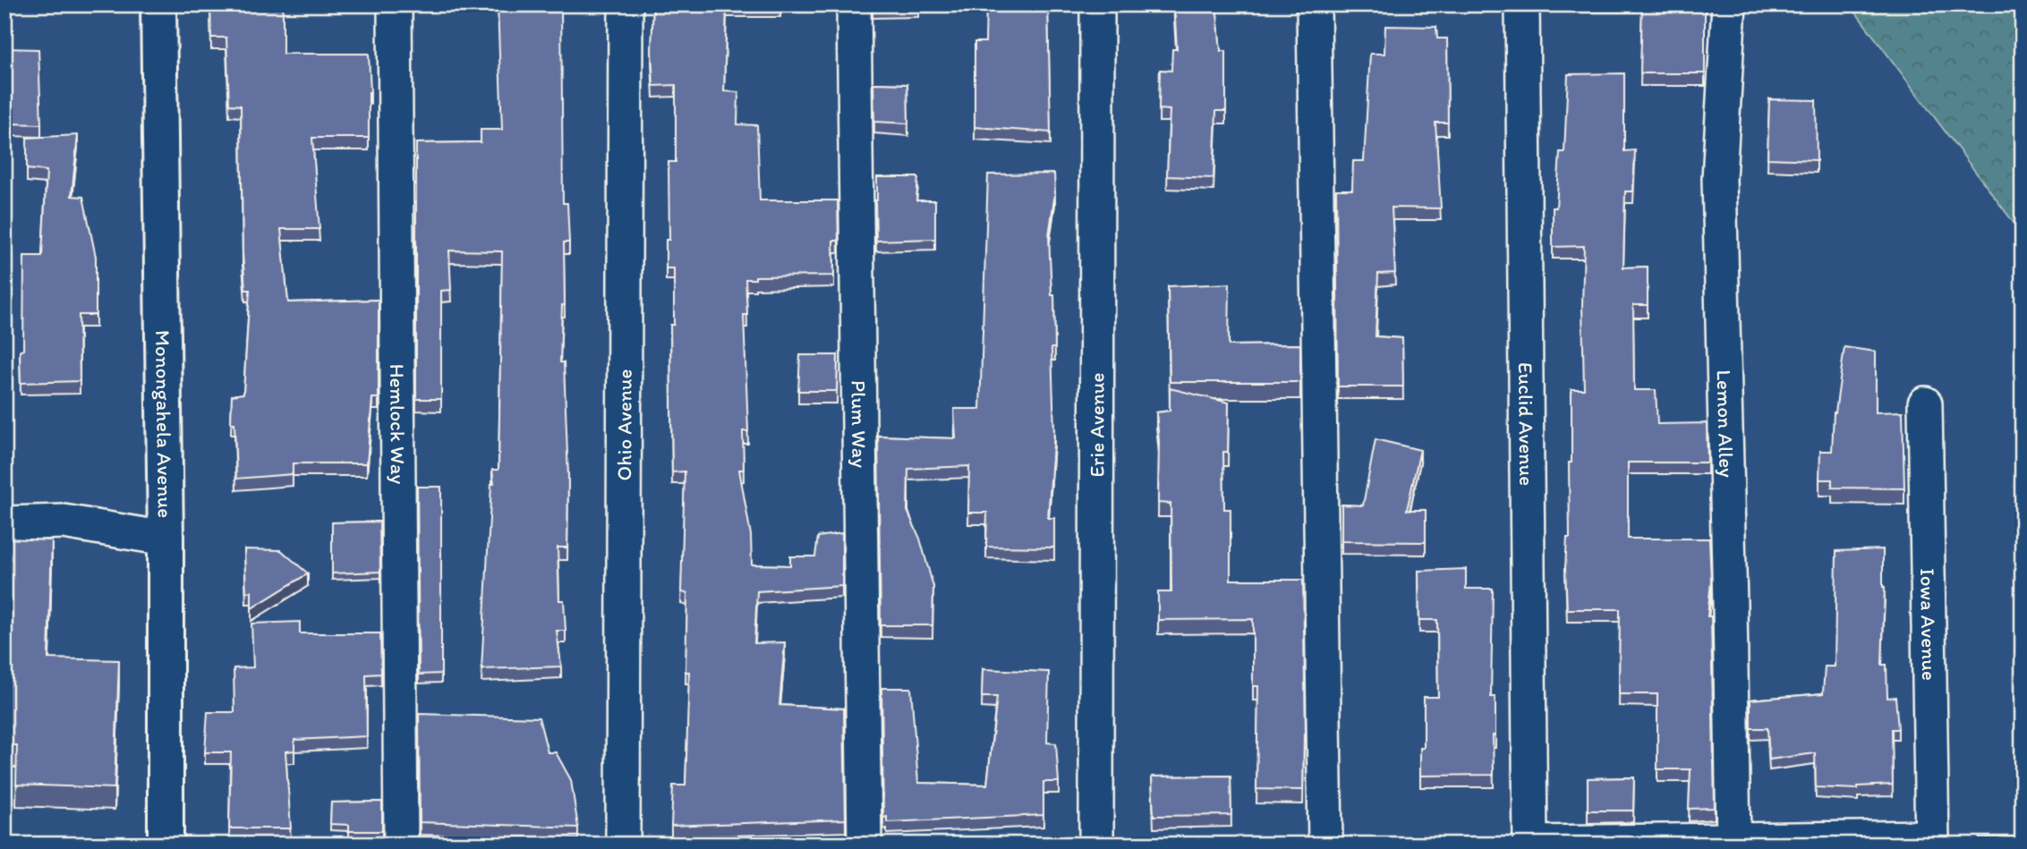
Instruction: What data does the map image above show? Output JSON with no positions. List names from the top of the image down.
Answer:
{
  "streets": {
    "main road": ["Monongahela Avenue"],
    "street": [
      "Plum Way",
      "Erie Avenue",
      "Euclid Avenue",
      "Lemon Alley",
      "Hemlock Way",
      "Ohio Avenue",
      "Iowa Avenue"
    ]
  }
}
